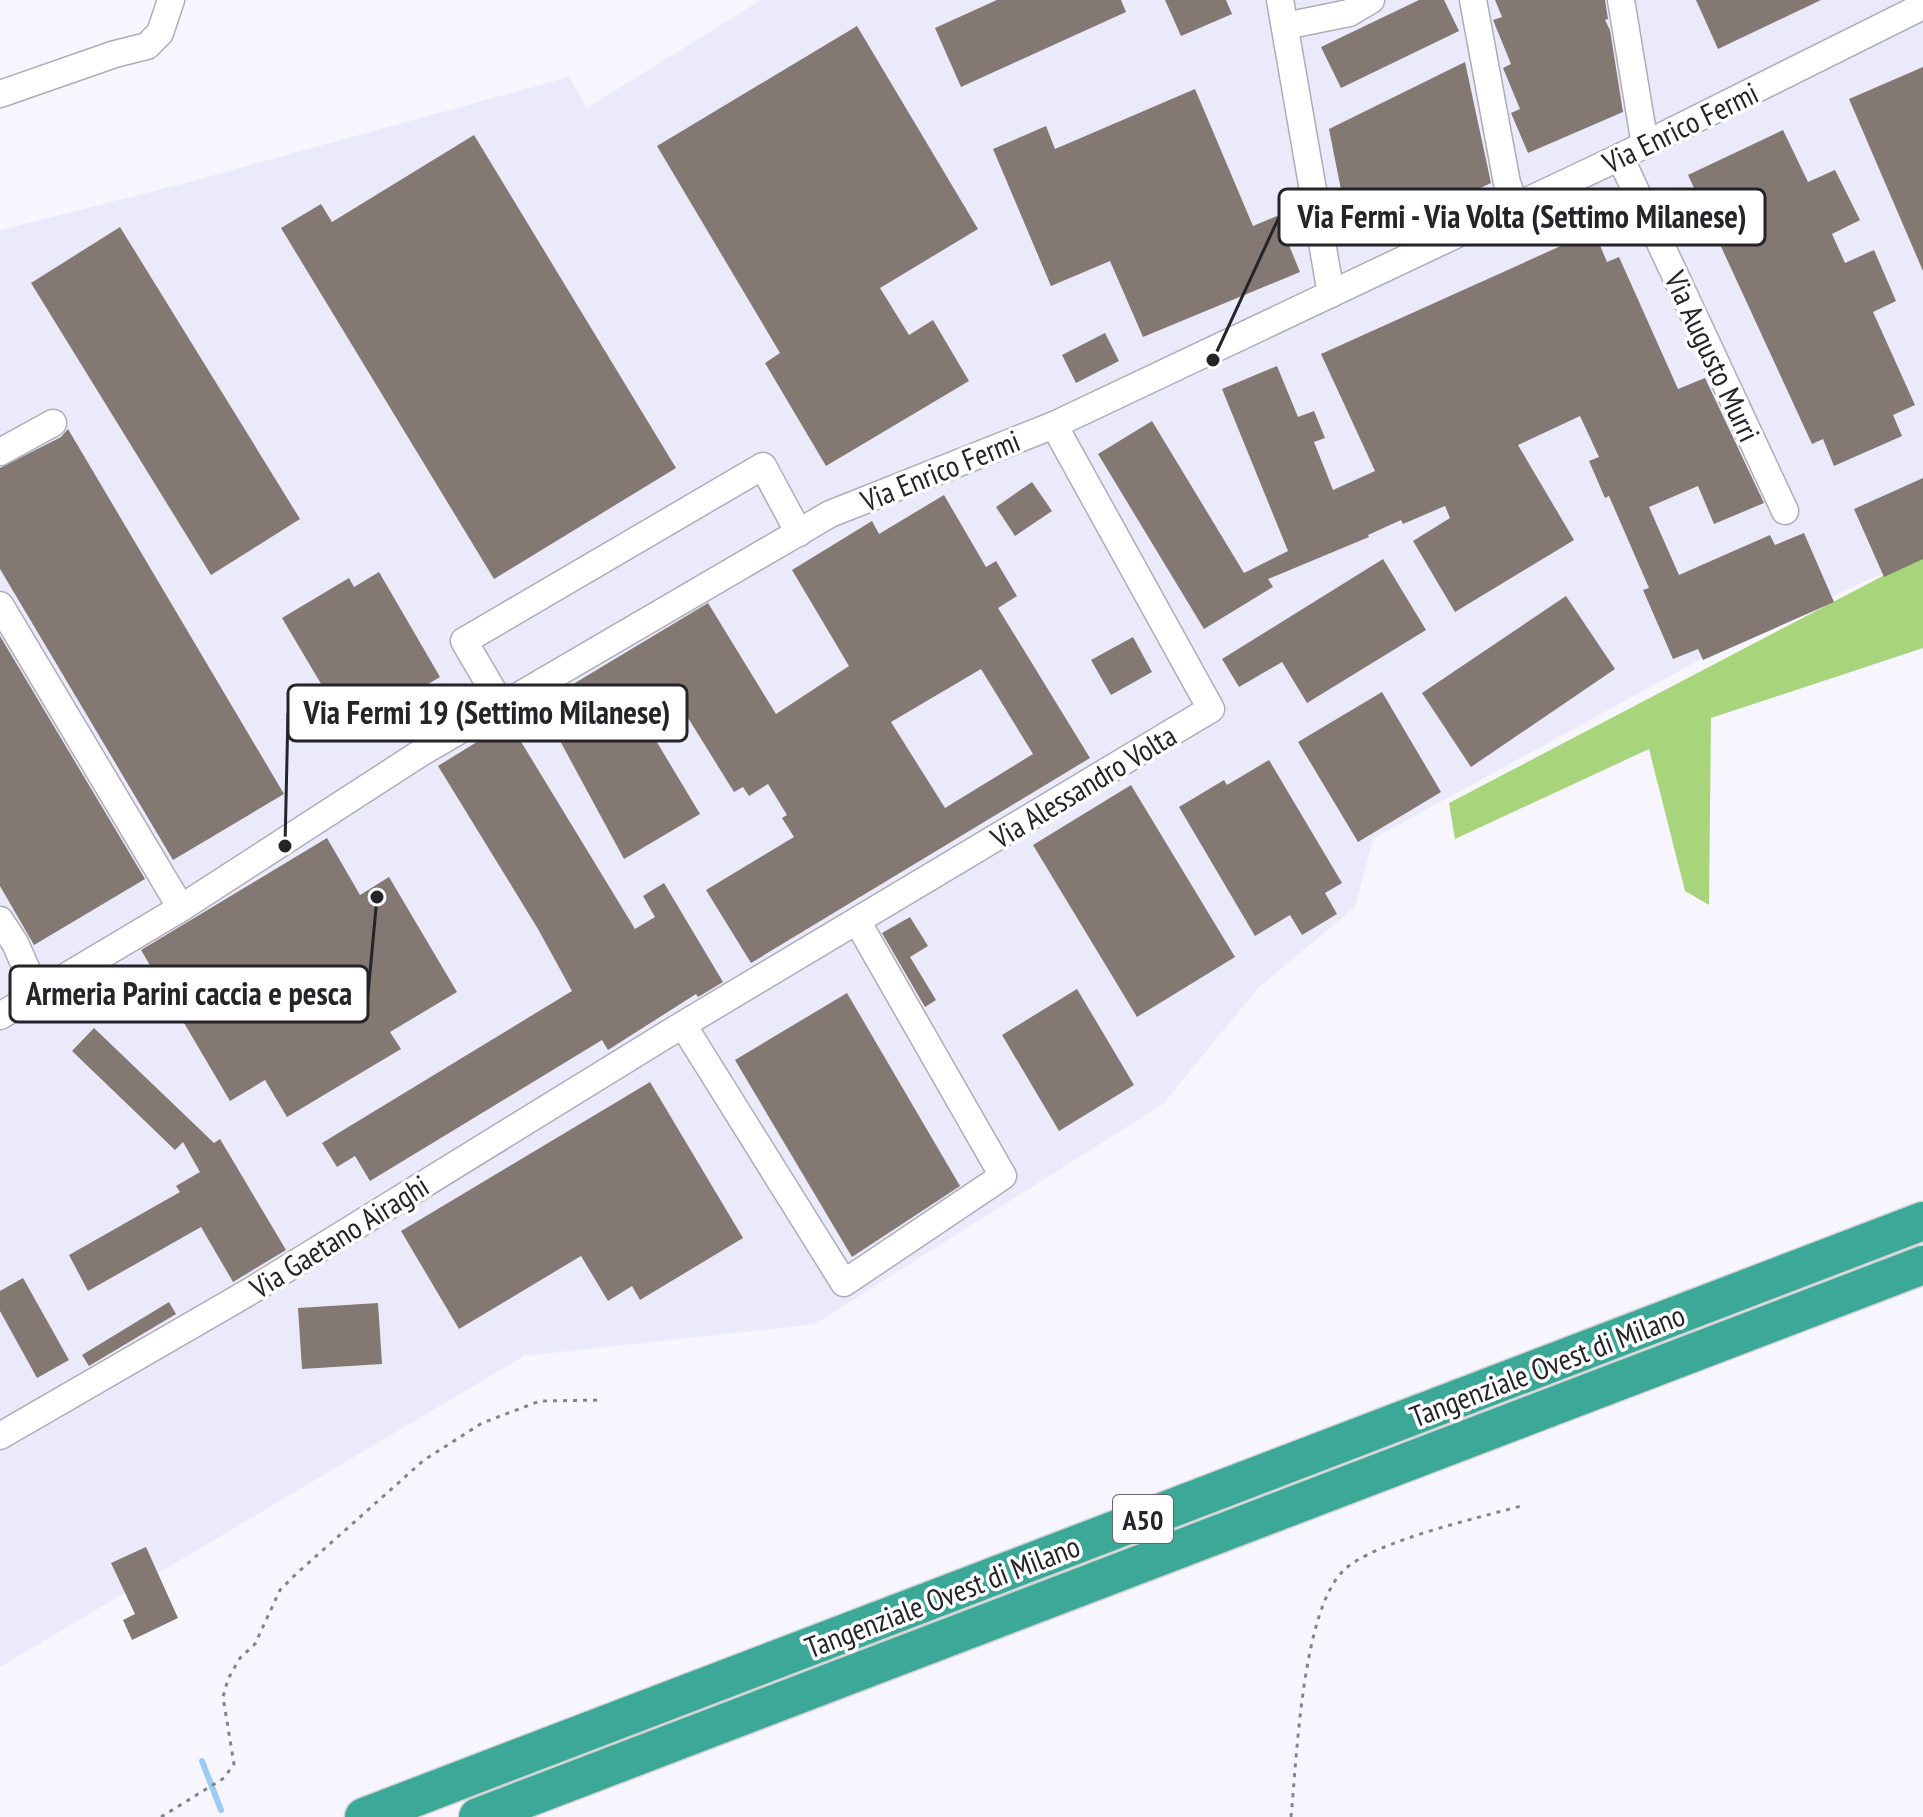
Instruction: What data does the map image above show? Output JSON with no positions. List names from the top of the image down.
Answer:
{
  "streets": {
    "highway": ["Tangenziale Ovest di Milano", "A50"],
    "street": [
      "Via Enrico Fermi",
      "Via Augusto Murri",
      "Via Alessandro Volta",
      "Via Gaetano Airaghi"
    ]
  },
  "crossings": [
    ["Via Enrico Fermi", "Via Augusto Murri"],
    ["Via Enrico Fermi", "Via Alessandro Volta"],
    ["Via Alessandro Volta", "Via Gaetano Airaghi"]
  ],
  "places": ["Via Fermi - Via Volta (Settimo Milanese)", "Via Fermi 19 (Settimo Milanese)", "Armeria Parini caccia e pesca"]
}
